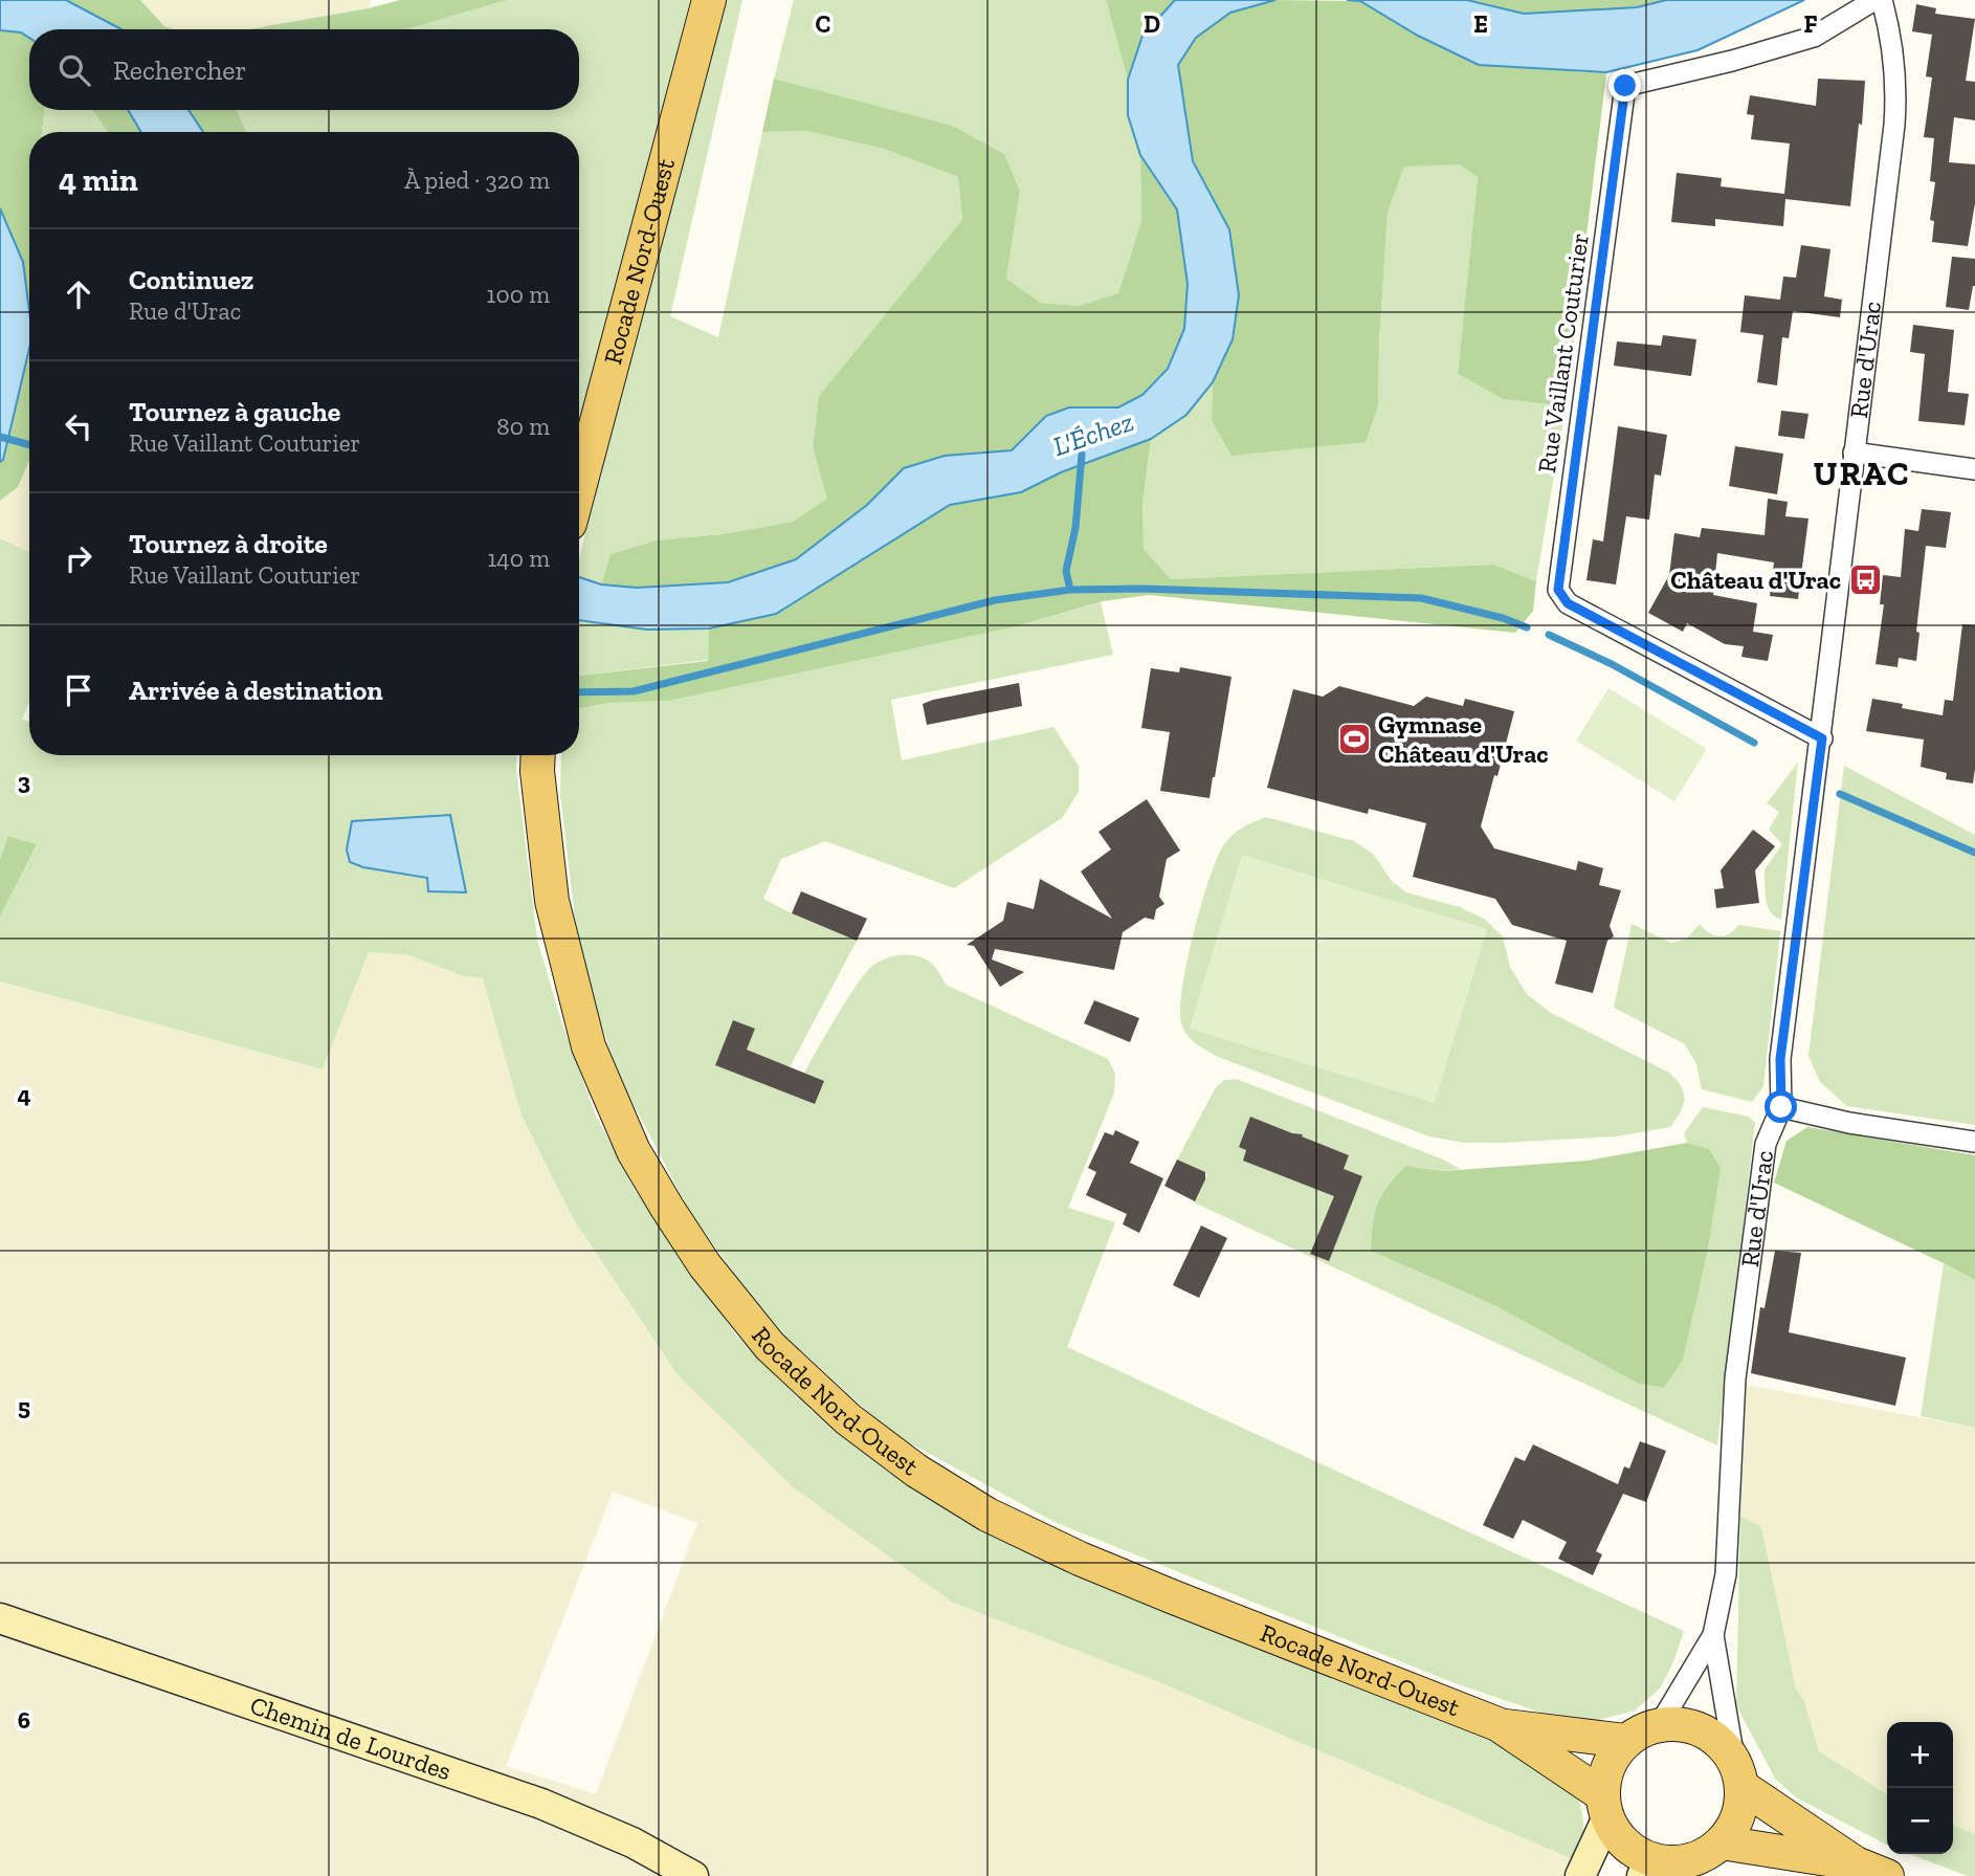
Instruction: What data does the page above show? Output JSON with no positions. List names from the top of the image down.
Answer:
{
  "streets": {
    "main road": ["Rocade Nord-Ouest"],
    "street": ["Rue Vaillant Couturier", "Rue d'Urac", "Chemin de Lourdes"]
  },
  "crossings": [
    ["Rocade Nord-Ouest", "Rue d'Urac"],
    ["Rue Vaillant Couturier", "Rue d'Urac"]
  ],
  "districts": ["URAC"],
  "water": ["L'Échez"],
  "places": {
    "bus stop": ["Château d'Urac"],
    "sports": ["Gymnase Château d'Urac"]
  },
  "page": {
    "search": "Rechercher",
    "heading": ["4 min", "À pied · 320 m"],
    "list": [
      ["Continuez", "Rue d'Urac", "100 m"],
      ["Tournez à gauche", "Rue Vaillant Couturier", "80 m"],
      ["Tournez à droite", "Rue Vaillant Couturier", "140 m"],
      "Arrivée à destination"
    ],
    "map_buttons": ["+", "−"]
  },
  "grid": {
    "columns": [
      "C",
      "D",
      "E",
      "F"
    ],
    "rows": [
      "3",
      "4",
      "5",
      "6"
    ]
  }
}
